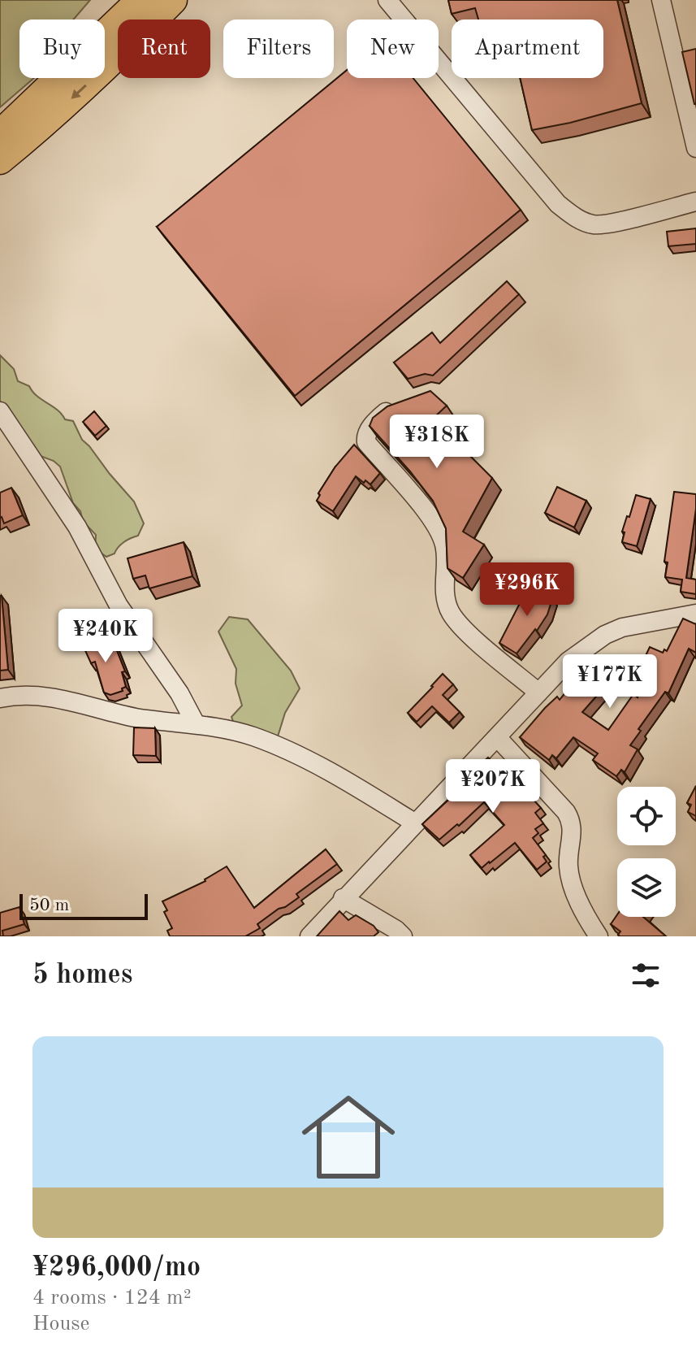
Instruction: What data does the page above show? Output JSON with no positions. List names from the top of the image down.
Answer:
{
  "scale_bar": "50 m",
  "page": {
    "chip": [
      "Buy",
      "Rent",
      "Filters",
      "New",
      "Apartment"
    ],
    "price": [
      "¥318K",
      "¥296K",
      "¥240K",
      "¥177K",
      "¥207K"
    ],
    "scale": "50 m",
    "heading": "5 homes",
    "list": [
      {
        "name": "¥296,000/mo",
        "note": "4 rooms · 124 m² · House"
      }
    ]
  }
}
